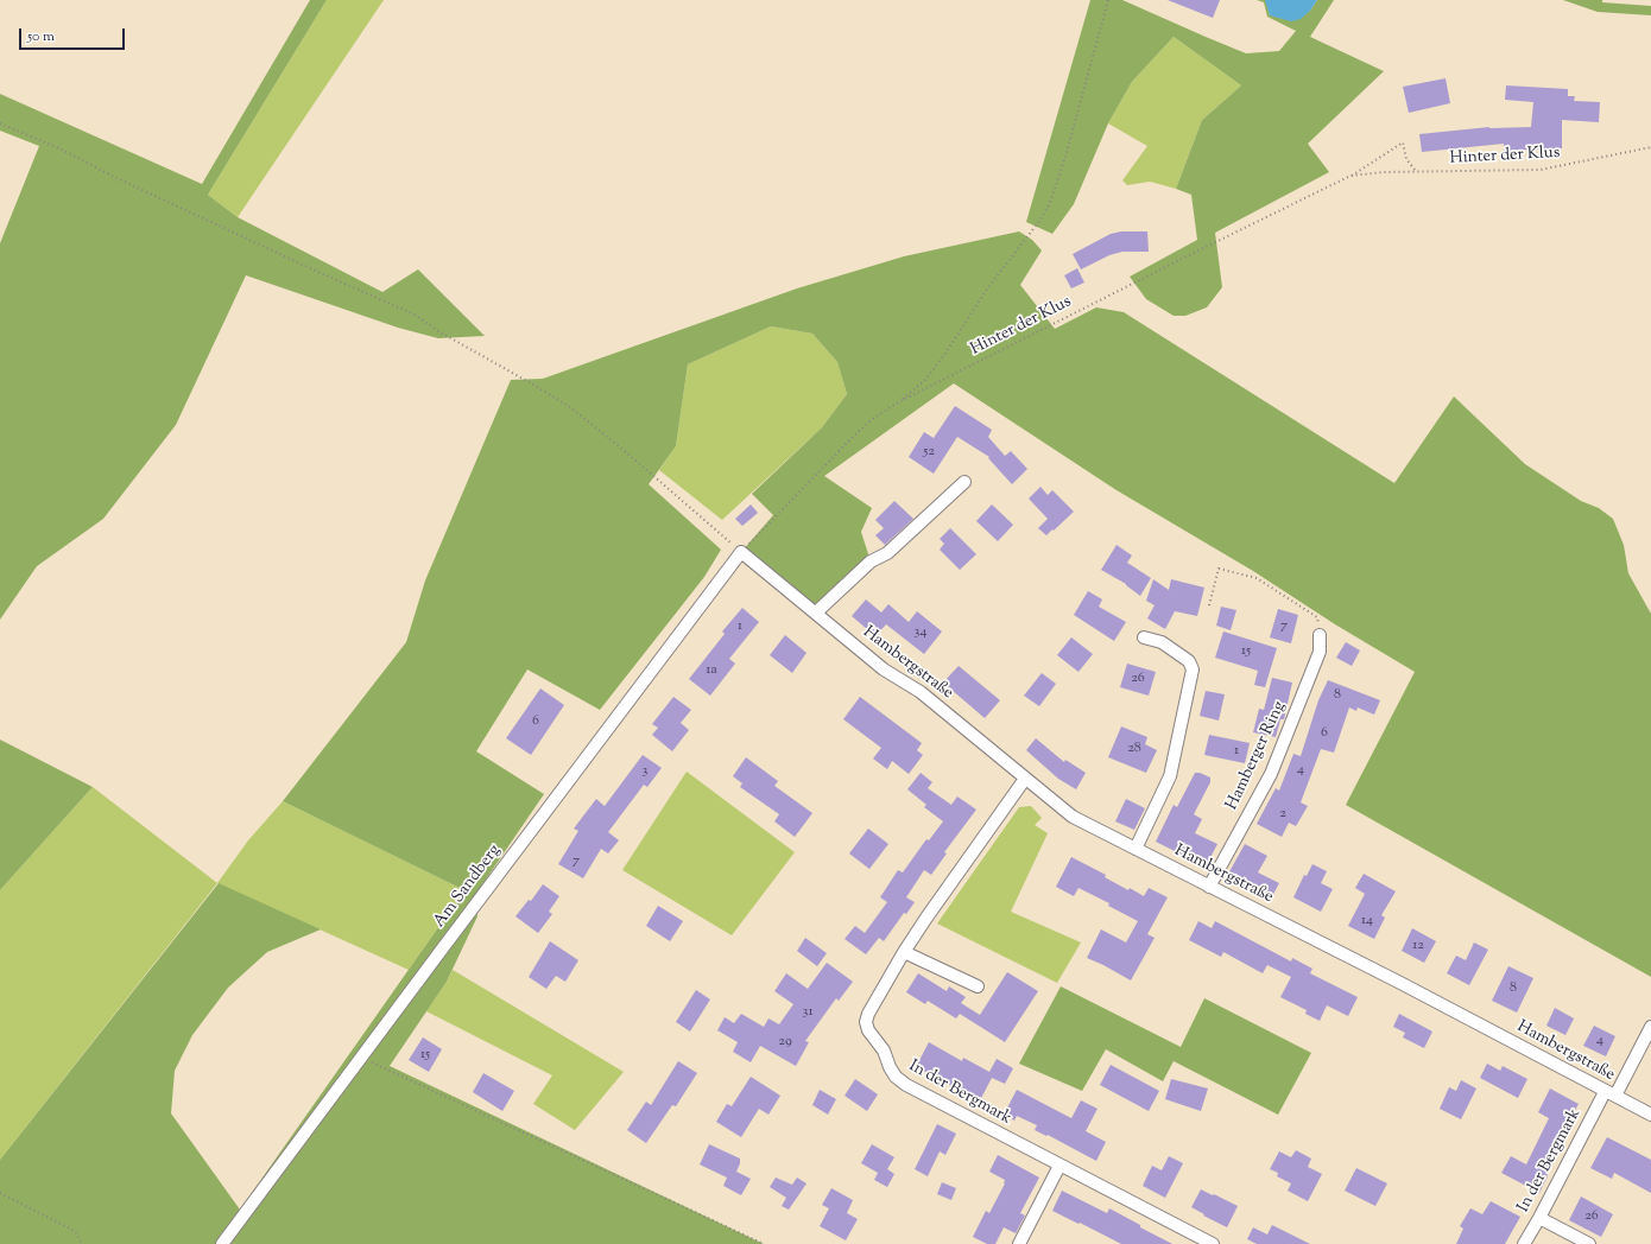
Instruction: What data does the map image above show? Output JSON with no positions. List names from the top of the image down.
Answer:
{
  "streets": {
    "street": [
      "Hambergstraße",
      "Hamberger Ring",
      "Am Sandberg",
      "In der Bergmark"
    ],
    "path": ["Hinter der Klus"]
  },
  "crossings": [
    ["Hinter der Klus", "Hambergstraße"],
    ["Hinter der Klus", "Am Sandberg"],
    ["Hambergstraße", "Hamberger Ring"],
    ["Hambergstraße", "Am Sandberg"],
    ["Hambergstraße", "In der Bergmark"]
  ],
  "house_numbers": [
    "52",
    "1",
    "7",
    "34",
    "15",
    "1a",
    "26",
    "8",
    "6",
    "6",
    "28",
    "1",
    "4",
    "3",
    "2",
    "7",
    "14",
    "12",
    "8",
    "31",
    "4",
    "29",
    "15",
    "26"
  ],
  "scale_bar": "50 m"
}
